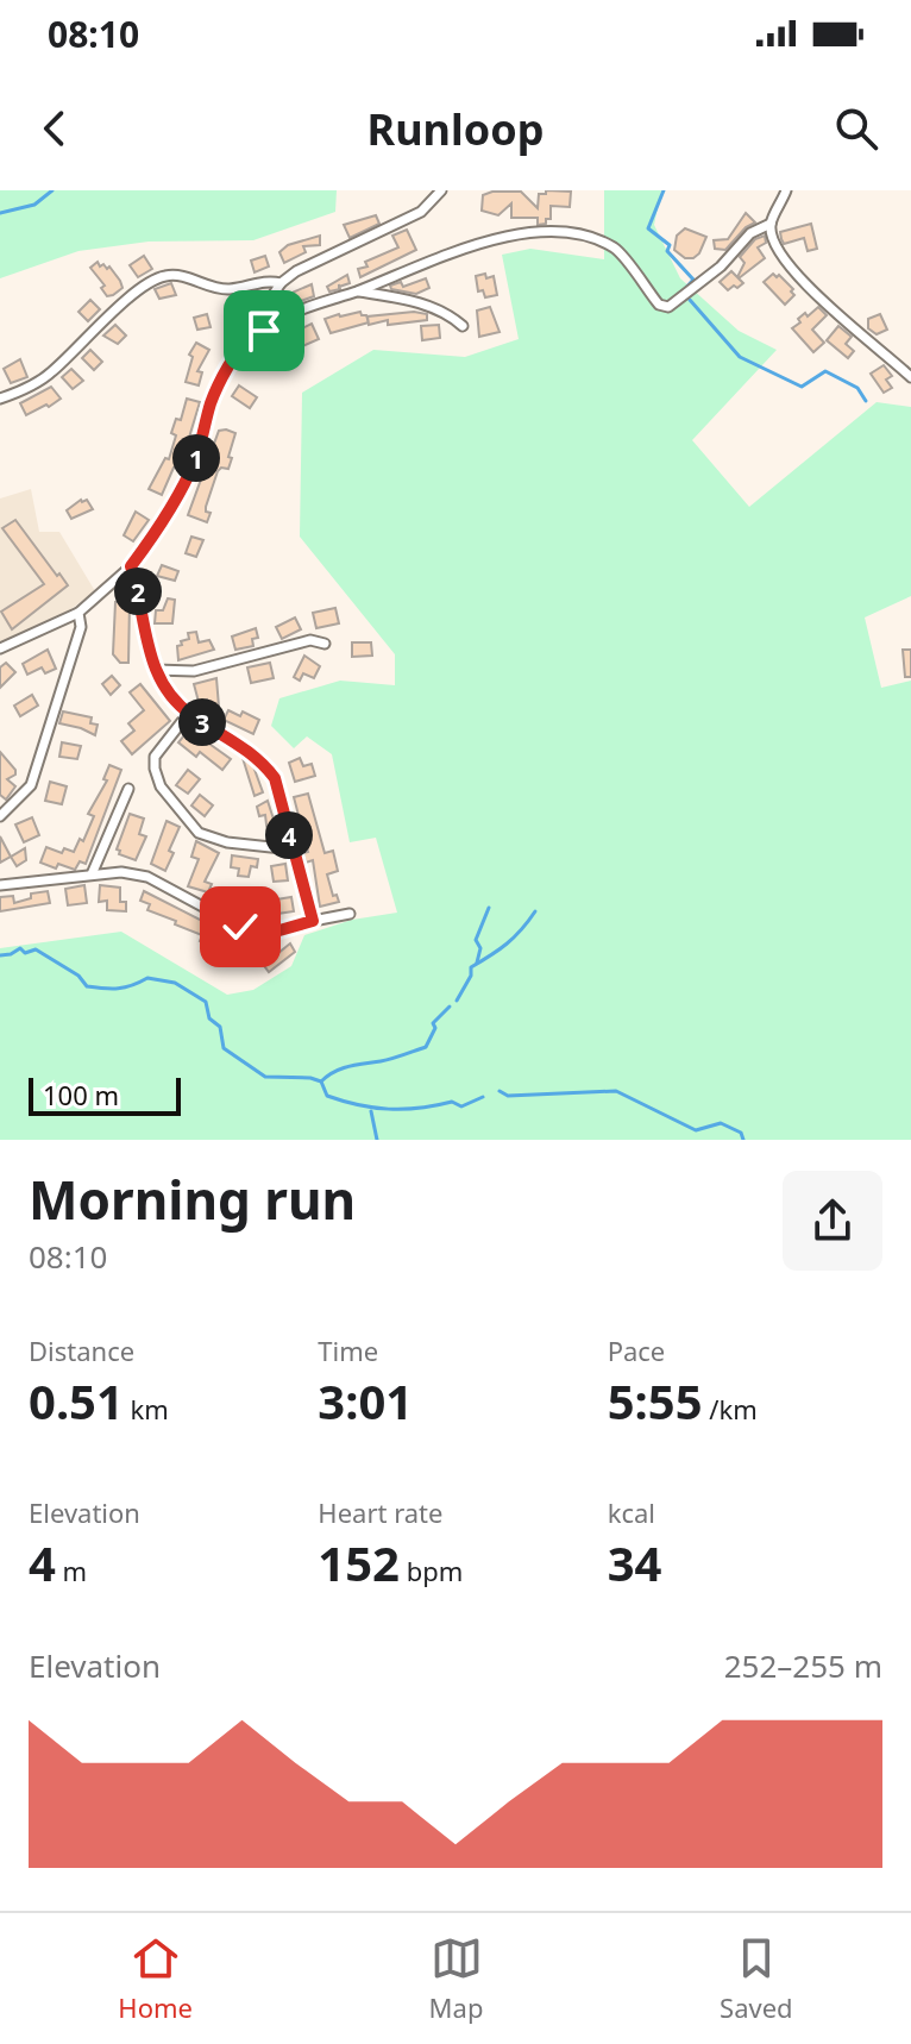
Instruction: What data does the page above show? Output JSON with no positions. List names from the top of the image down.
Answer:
{
  "scale_bar": "100 m",
  "page": {
    "status": "08:10",
    "header": "Runloop",
    "pins": [
      "1",
      "2",
      "3",
      "4"
    ],
    "scale": "100 m",
    "heading": ["Morning run", "08:10"],
    "stats": [
      ["Distance", "0.51 km"],
      ["Time", "3:01"],
      ["Pace", "5:55 /km"],
      ["Elevation", "4 m"],
      ["Heart rate", "152 bpm"],
      ["kcal", "34"]
    ],
    "chart": ["Elevation", "252–255 m"],
    "tabs": ["Home", "Map", "Saved"]
  }
}
